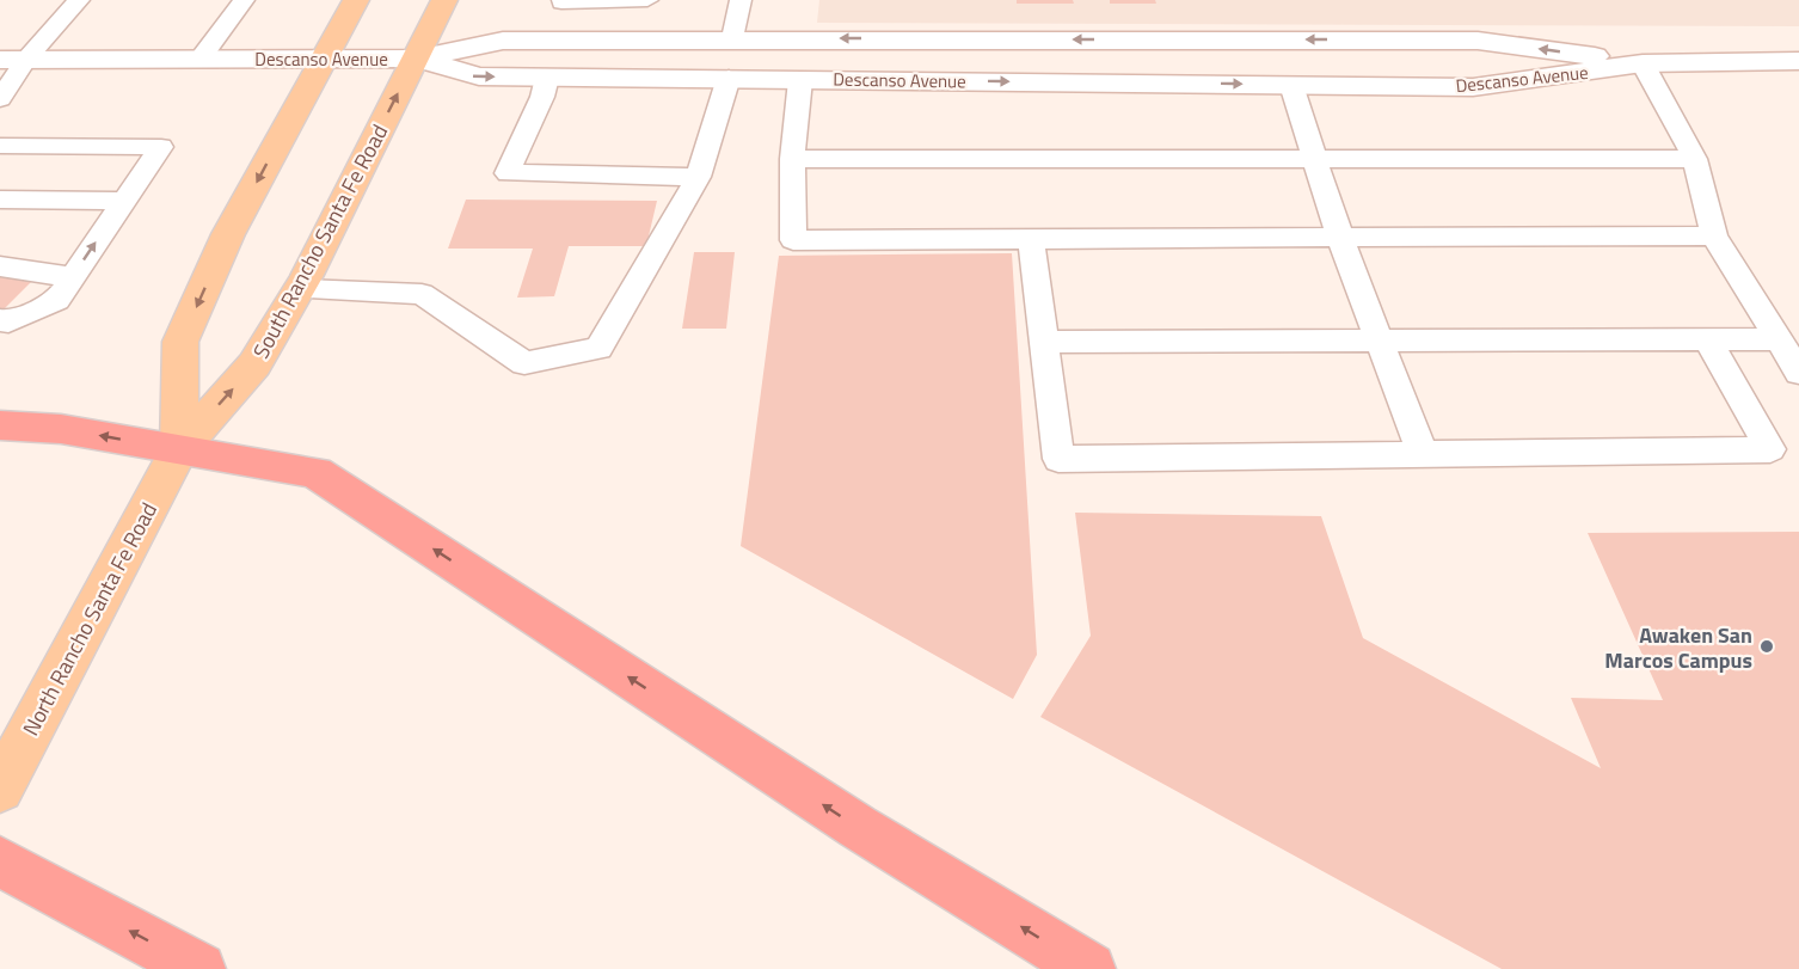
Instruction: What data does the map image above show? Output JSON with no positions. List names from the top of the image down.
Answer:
{
  "streets": {
    "main road": ["South Rancho Santa Fe Road", "North Rancho Santa Fe Road"],
    "street": ["Descanso Avenue"]
  },
  "crossings": [
    ["Descanso Avenue", "South Rancho Santa Fe Road"],
    ["South Rancho Santa Fe Road", "North Rancho Santa Fe Road"]
  ],
  "places": ["Awaken San Marcos Campus"]
}
